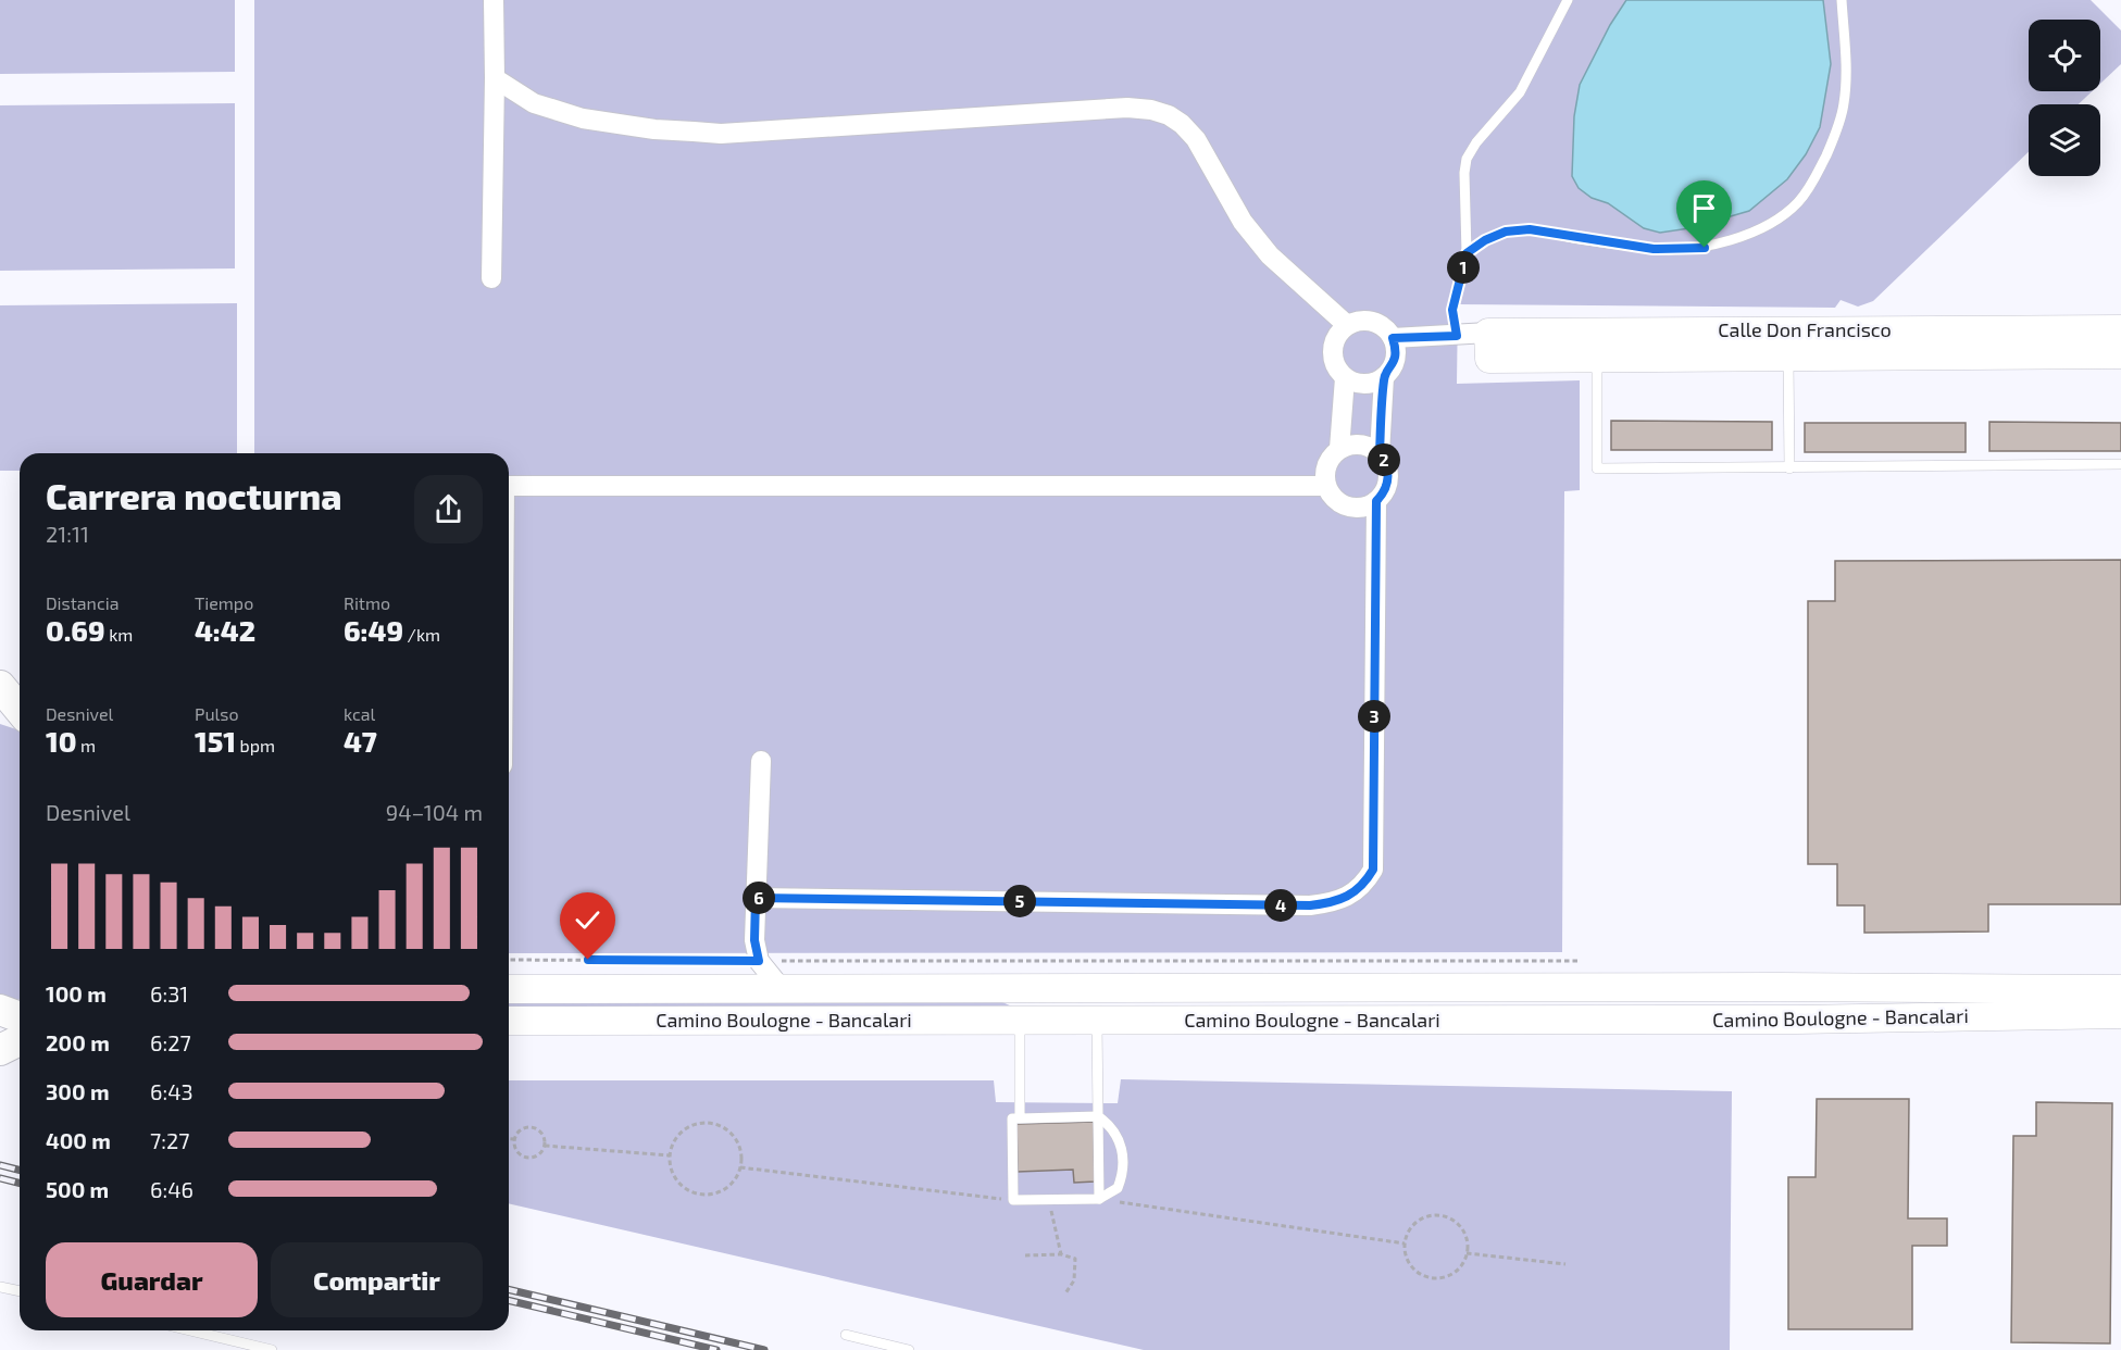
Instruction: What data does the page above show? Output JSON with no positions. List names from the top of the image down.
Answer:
{
  "streets": {
    "main road": ["Calle Don Francisco", "Camino Boulogne - Bancalari"]
  },
  "page": {
    "pins": [
      "1",
      "2",
      "3",
      "6",
      "5",
      "4"
    ],
    "heading": ["Carrera nocturna", "21:11"],
    "stats": [
      ["Distancia", "0.69 km"],
      ["Tiempo", "4:42"],
      ["Ritmo", "6:49 /km"],
      ["Desnivel", "10 m"],
      ["Pulso", "151 bpm"],
      ["kcal", "47"]
    ],
    "chart": ["Desnivel", "94–104 m"],
    "list": [
      {
        "name": "100 m",
        "note": "6:31"
      },
      {
        "name": "200 m",
        "note": "6:27"
      },
      {
        "name": "300 m",
        "note": "6:43"
      },
      {
        "name": "400 m",
        "note": "7:27"
      },
      {
        "name": "500 m",
        "note": "6:46"
      }
    ],
    "buttons": ["Guardar", "Compartir"]
  }
}
